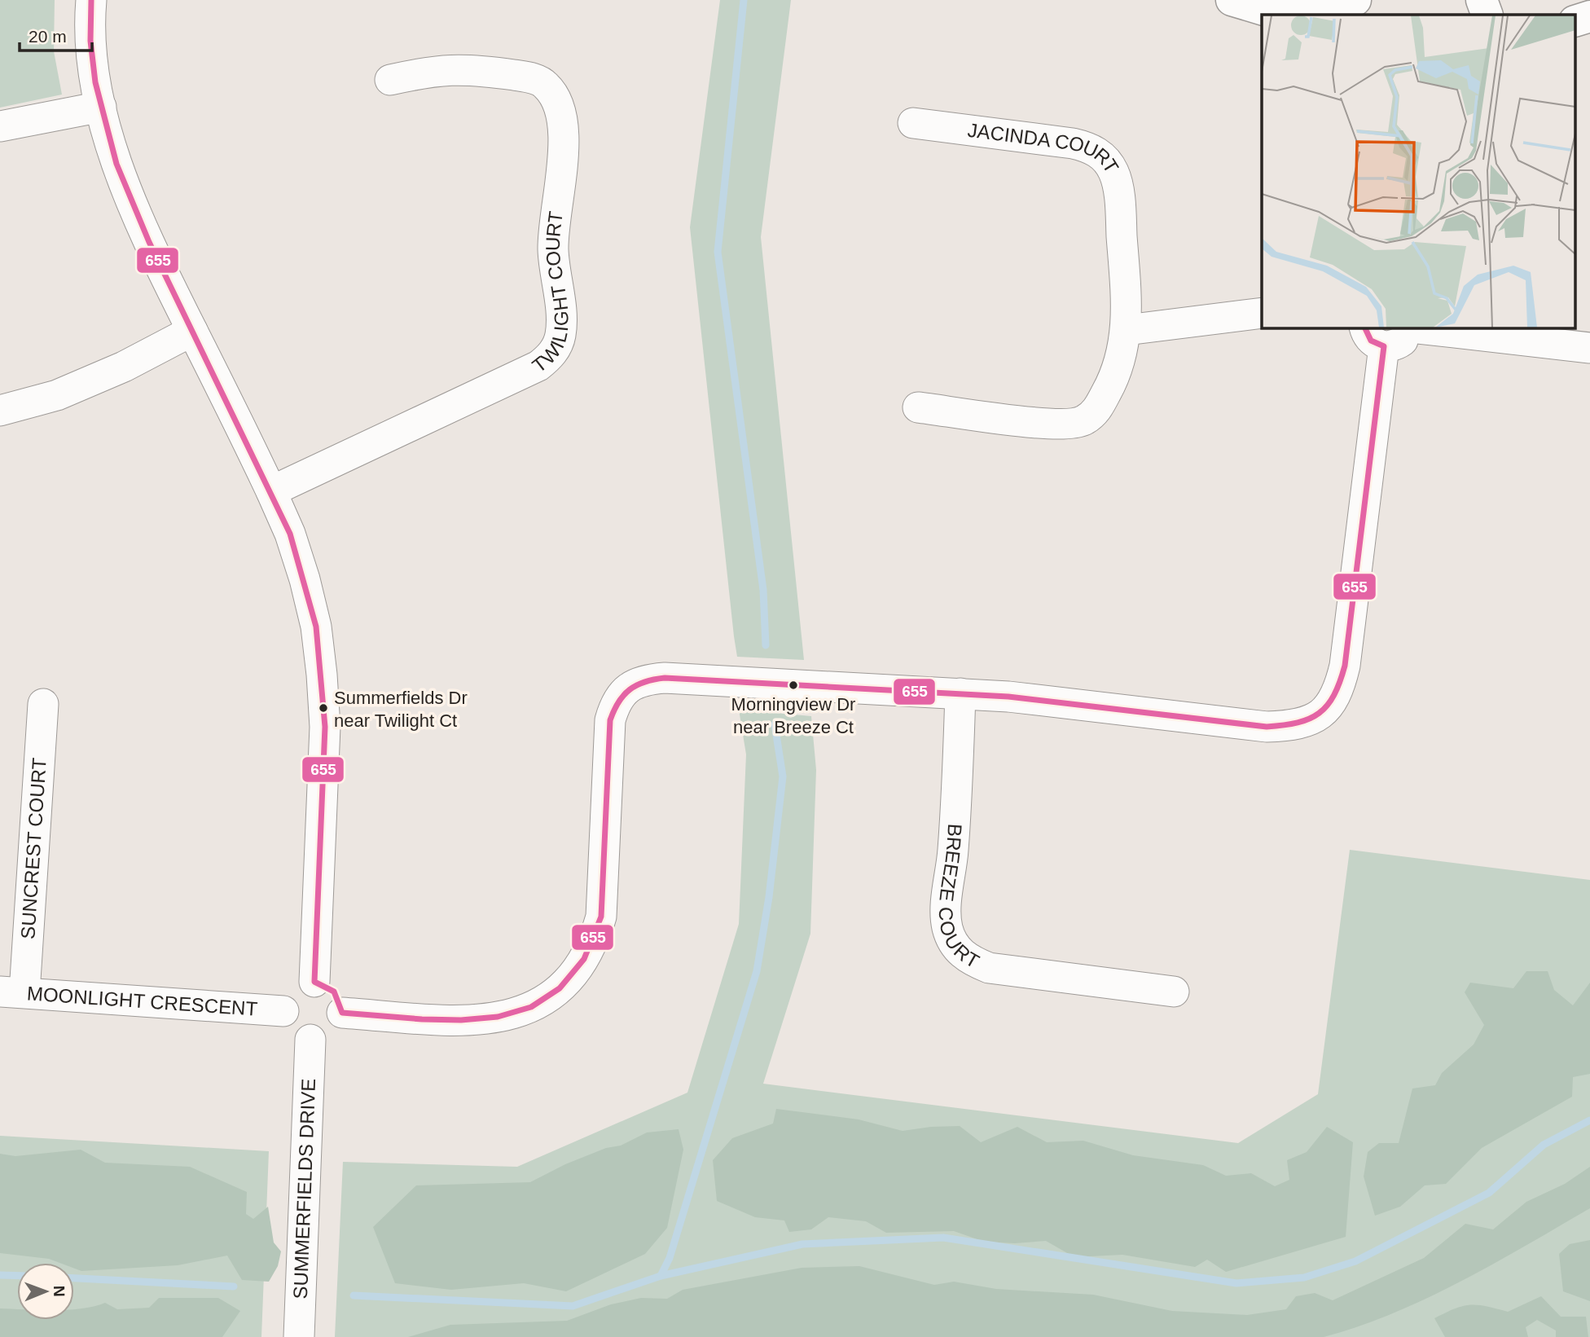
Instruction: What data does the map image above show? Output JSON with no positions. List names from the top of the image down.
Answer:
{
  "streets": {
    "street": [
      "JACINDA COURT",
      "TWILIGHT COURT",
      "SUNCREST COURT",
      "BREEZE COURT",
      "MOONLIGHT CRESCENT",
      "SUMMERFIELDS DRIVE"
    ]
  },
  "crossings": [
    ["SUNCREST COURT", "MOONLIGHT CRESCENT"],
    ["MOONLIGHT CRESCENT", "SUMMERFIELDS DRIVE"]
  ],
  "places": ["Morningview Dr near Breeze Ct", "Summerfields Dr near Twilight Ct"],
  "lines": ["transit line 655"],
  "scale_bar": "20 m",
  "north": "right"
}
